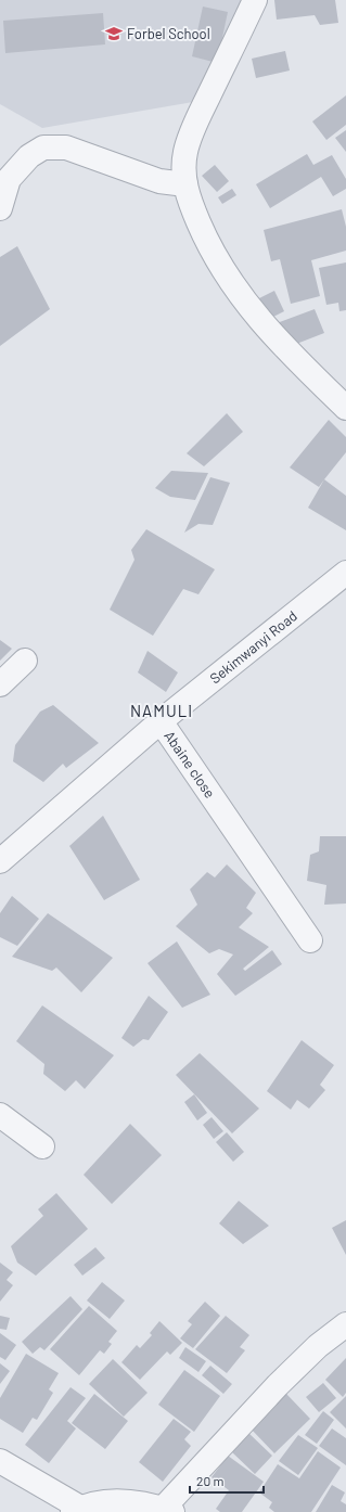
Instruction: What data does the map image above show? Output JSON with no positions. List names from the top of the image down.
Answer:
{
  "streets": {
    "street": ["Sekimwanyi Road", "Abaine close"]
  },
  "crossings": [
    ["Sekimwanyi Road", "Abaine close"]
  ],
  "districts": ["NAMULI"],
  "places": {
    "school or university": ["Forbel School"]
  },
  "scale_bar": "20 m"
}
